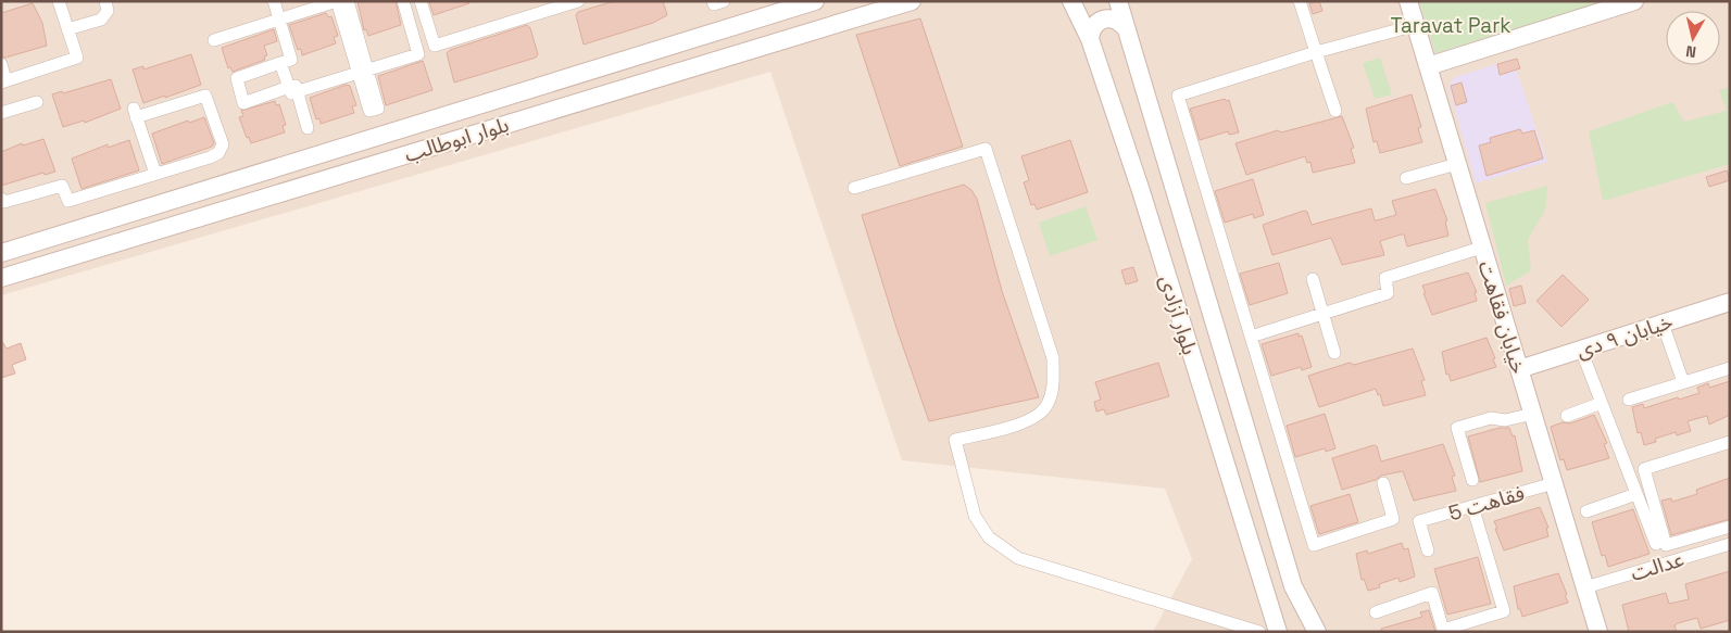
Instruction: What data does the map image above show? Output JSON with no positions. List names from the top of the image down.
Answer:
{
  "streets": {
    "main road": [
      "بلوار ابوطالب",
      "بلوار آزادی",
      "خیابان فقاهت",
      "خیابان ۹ دی"
    ],
    "street": ["فقاهت 5", "عدالت"]
  },
  "crossings": [
    ["خیابان فقاهت", "خیابان ۹ دی"],
    ["خیابان فقاهت", "فقاهت 5"],
    ["خیابان فقاهت", "عدالت"]
  ],
  "parks": ["Taravat Park"],
  "north": "bottom"
}
